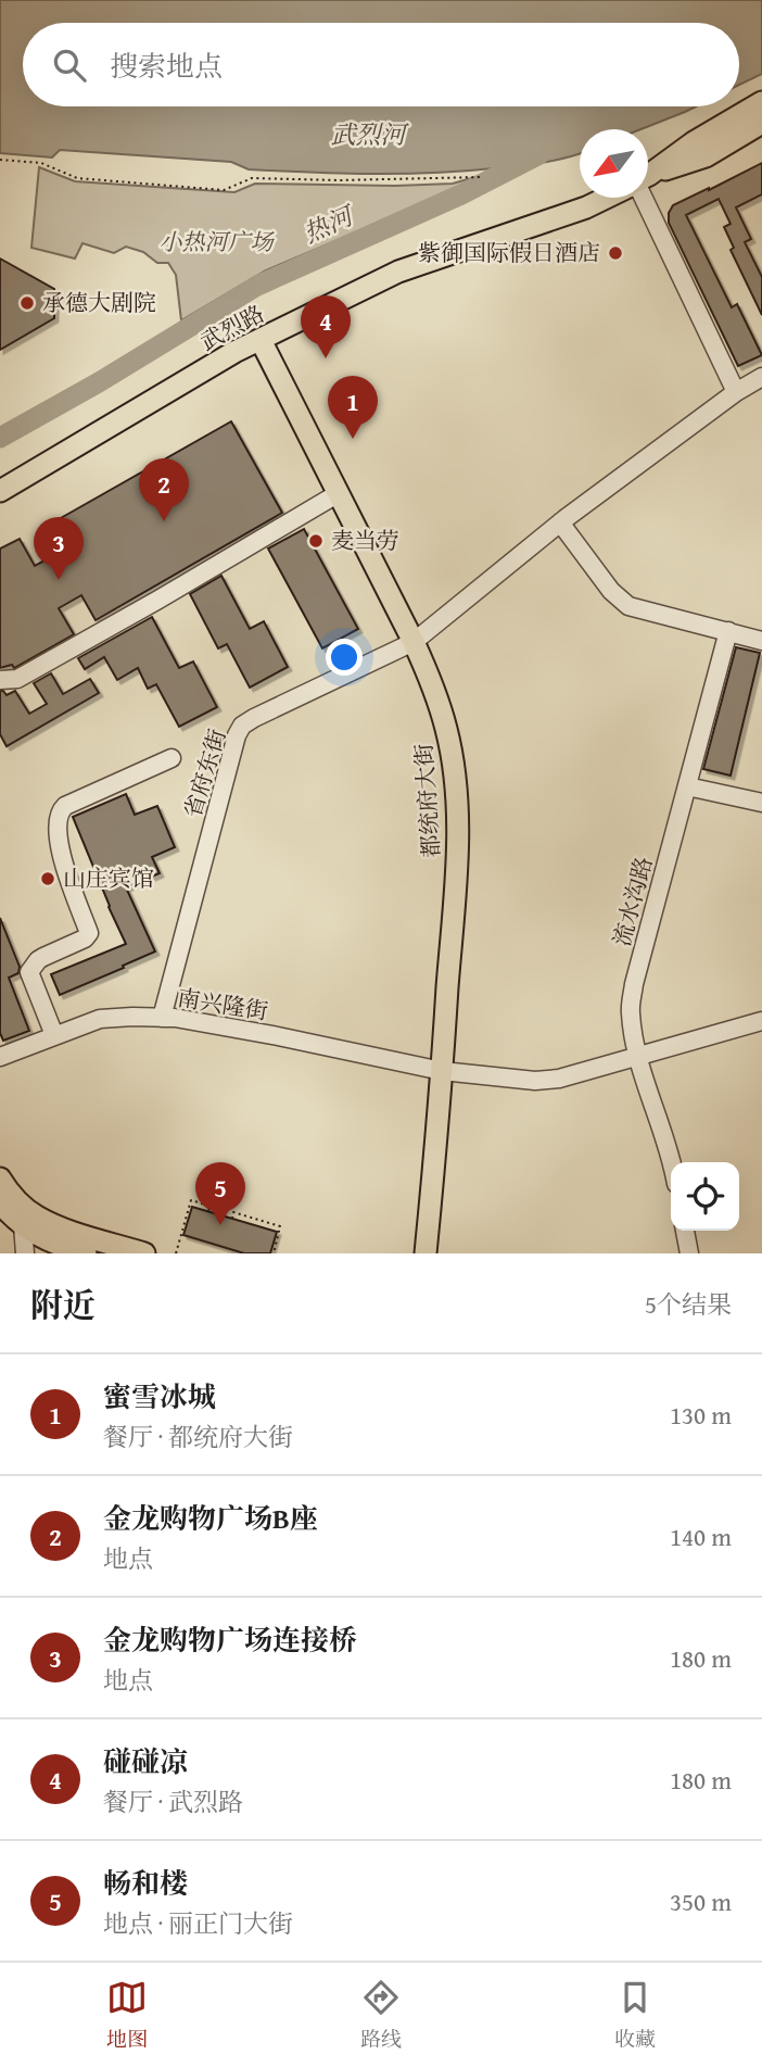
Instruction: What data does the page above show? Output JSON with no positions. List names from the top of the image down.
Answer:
{
  "streets": {
    "main road": ["武烈路", "都统府大街"],
    "street": ["省府东街", "流水沟路", "南兴隆街"]
  },
  "crossings": [
    ["武烈路", "都统府大街"],
    ["省府东街", "都统府大街"],
    ["省府东街", "南兴隆街"],
    ["都统府大街", "南兴隆街"],
    ["流水沟路", "南兴隆街"]
  ],
  "water": ["武烈河", "热河"],
  "parks": ["小热河广场"],
  "places": [
    "紫御国际假日酒店",
    "承德大剧院",
    "麦当劳",
    "山庄宾馆"
  ],
  "north": "bottom left",
  "page": {
    "search": "搜索地点",
    "pins": [
      "4",
      "1",
      "2",
      "3",
      "5"
    ],
    "heading": ["附近", "5个结果"],
    "list": [
      {
        "mark": "1",
        "name": "蜜雪冰城",
        "note": "餐厅 · 都统府大街",
        "value": "130 m"
      },
      {
        "mark": "2",
        "name": "金龙购物广场B座",
        "note": "地点",
        "value": "140 m"
      },
      {
        "mark": "3",
        "name": "金龙购物广场连接桥",
        "note": "地点",
        "value": "180 m"
      },
      {
        "mark": "4",
        "name": "碰碰凉",
        "note": "餐厅 · 武烈路",
        "value": "180 m"
      },
      {
        "mark": "5",
        "name": "畅和楼",
        "note": "地点 · 丽正门大街",
        "value": "350 m"
      }
    ],
    "nav": ["地图", "路线", "收藏"]
  }
}
